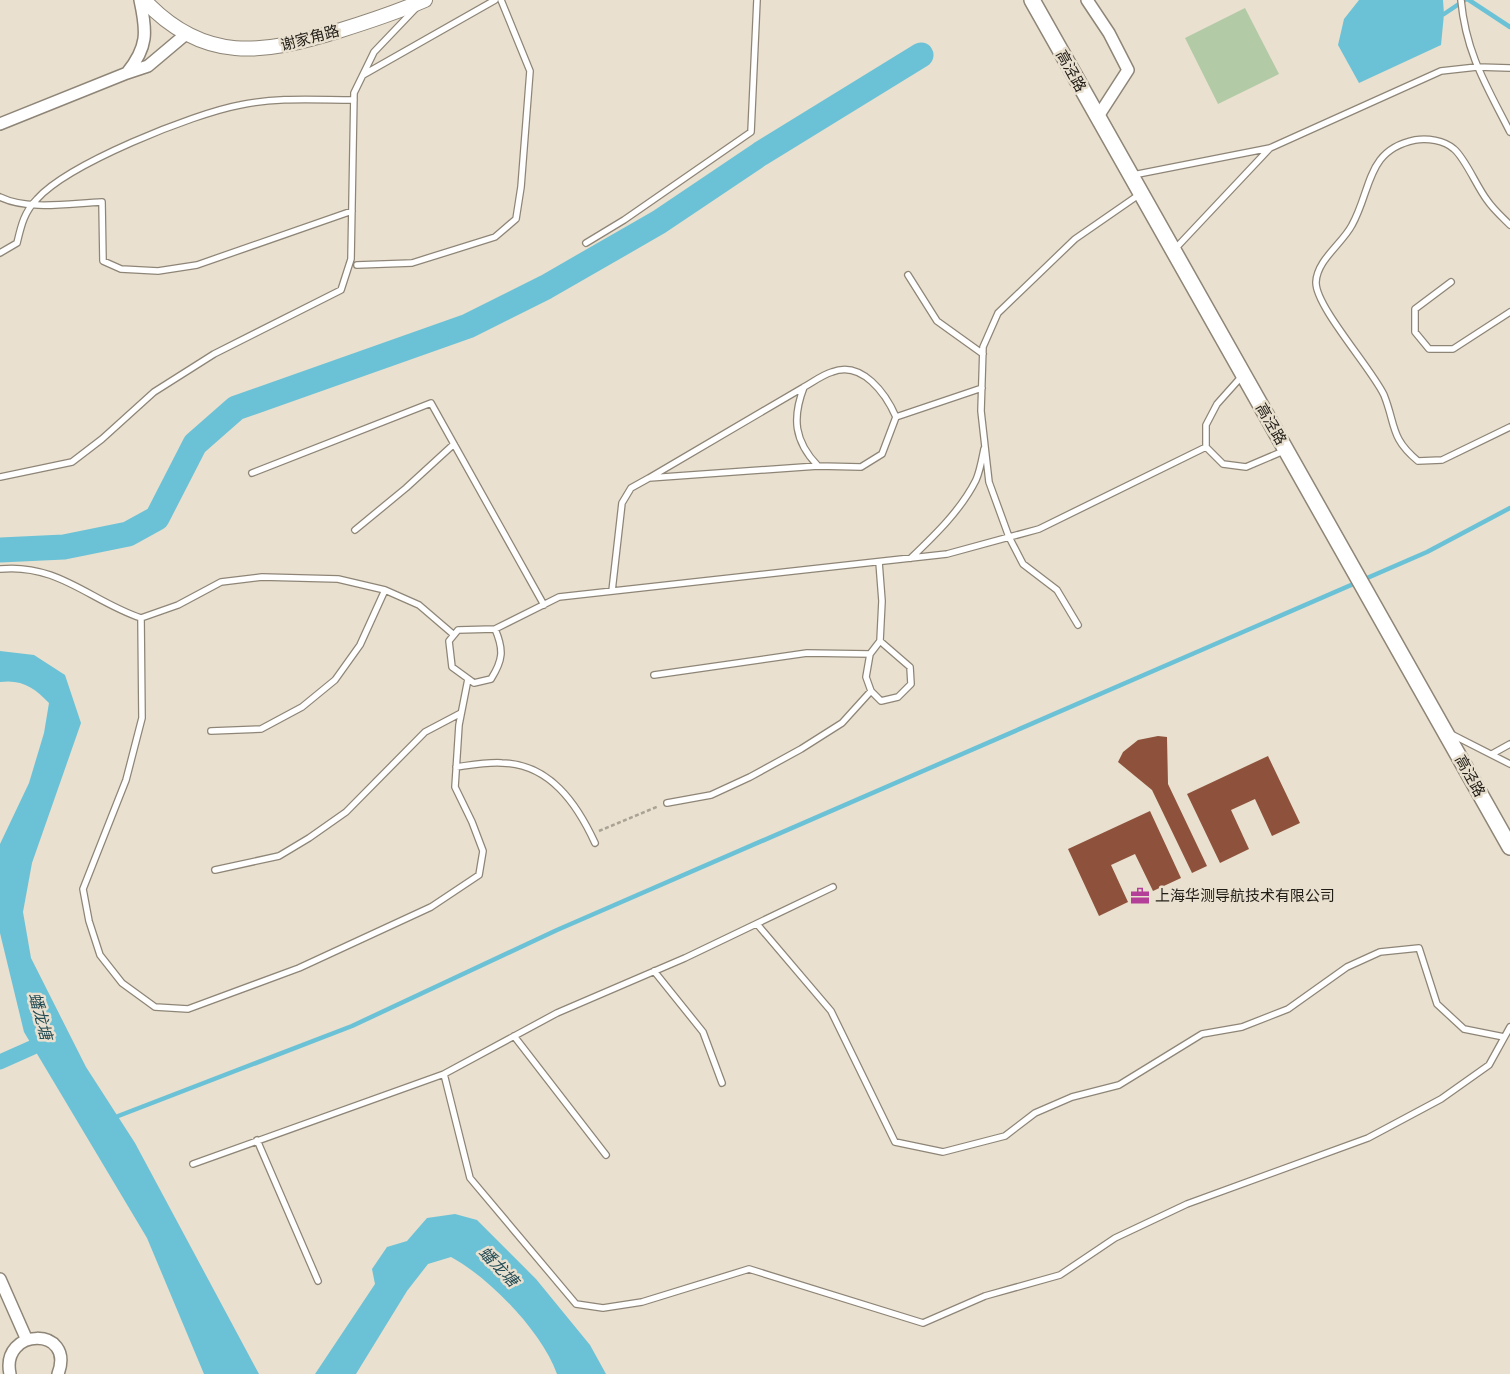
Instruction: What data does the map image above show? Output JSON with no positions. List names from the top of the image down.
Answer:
{
  "streets": {
    "main road": ["高泾路"],
    "street": ["谢家角路"]
  },
  "water": ["蟠龙塘"],
  "places": {
    "office": ["上海华测导航技术有限公司"]
  }
}
